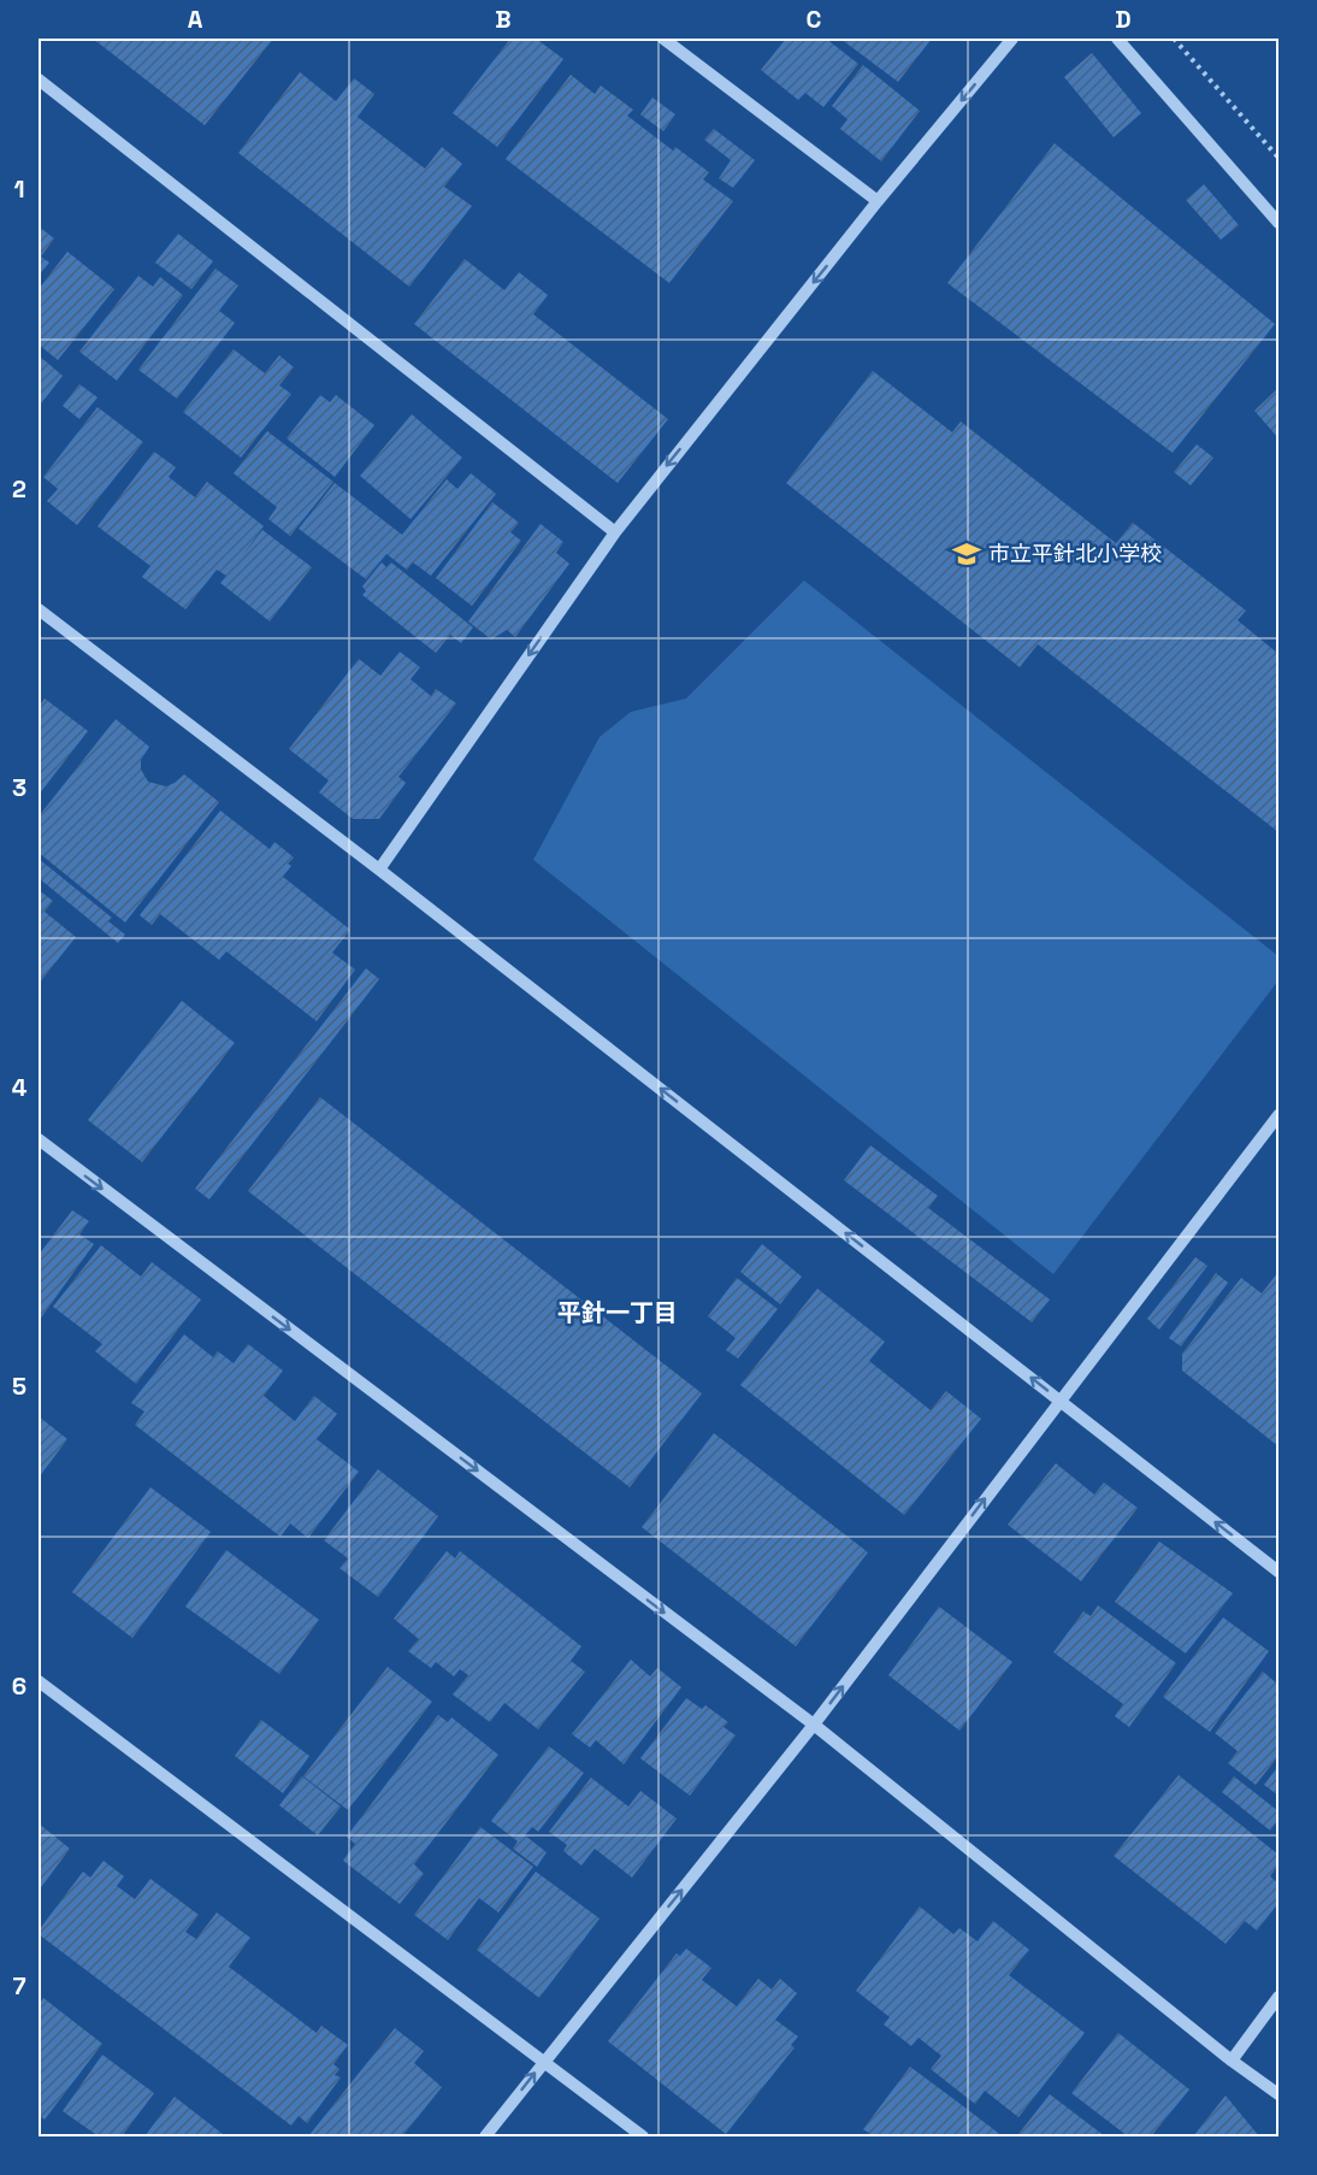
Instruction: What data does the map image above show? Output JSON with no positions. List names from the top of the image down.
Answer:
{
  "districts": ["平針一丁目"],
  "places": {
    "school or university": ["市立平針北小学校"]
  },
  "grid": {
    "columns": [
      "A",
      "B",
      "C",
      "D"
    ],
    "rows": [
      "1",
      "2",
      "3",
      "4",
      "5",
      "6",
      "7"
    ]
  }
}
